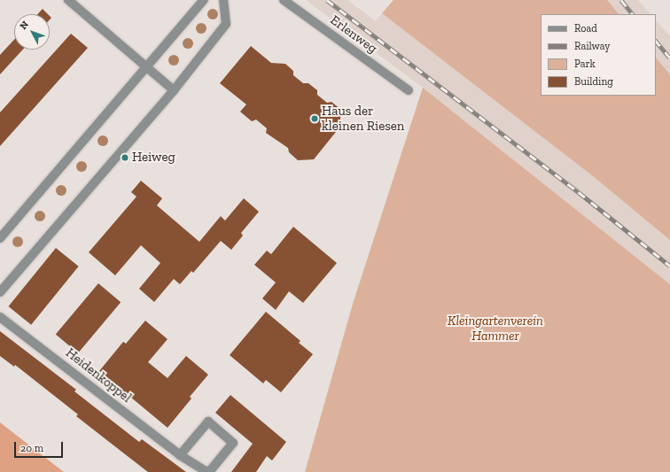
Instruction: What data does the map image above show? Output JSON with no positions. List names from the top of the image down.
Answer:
{
  "streets": {
    "street": ["Erlenweg", "Heidenkoppel"]
  },
  "parks": ["Kleingartenverein Hammer"],
  "places": ["Haus der kleinen Riesen", "Heiweg"],
  "legend": [
    "Road",
    "Railway",
    "Park",
    "Building"
  ],
  "scale_bar": "20 m",
  "north": "top left"
}
